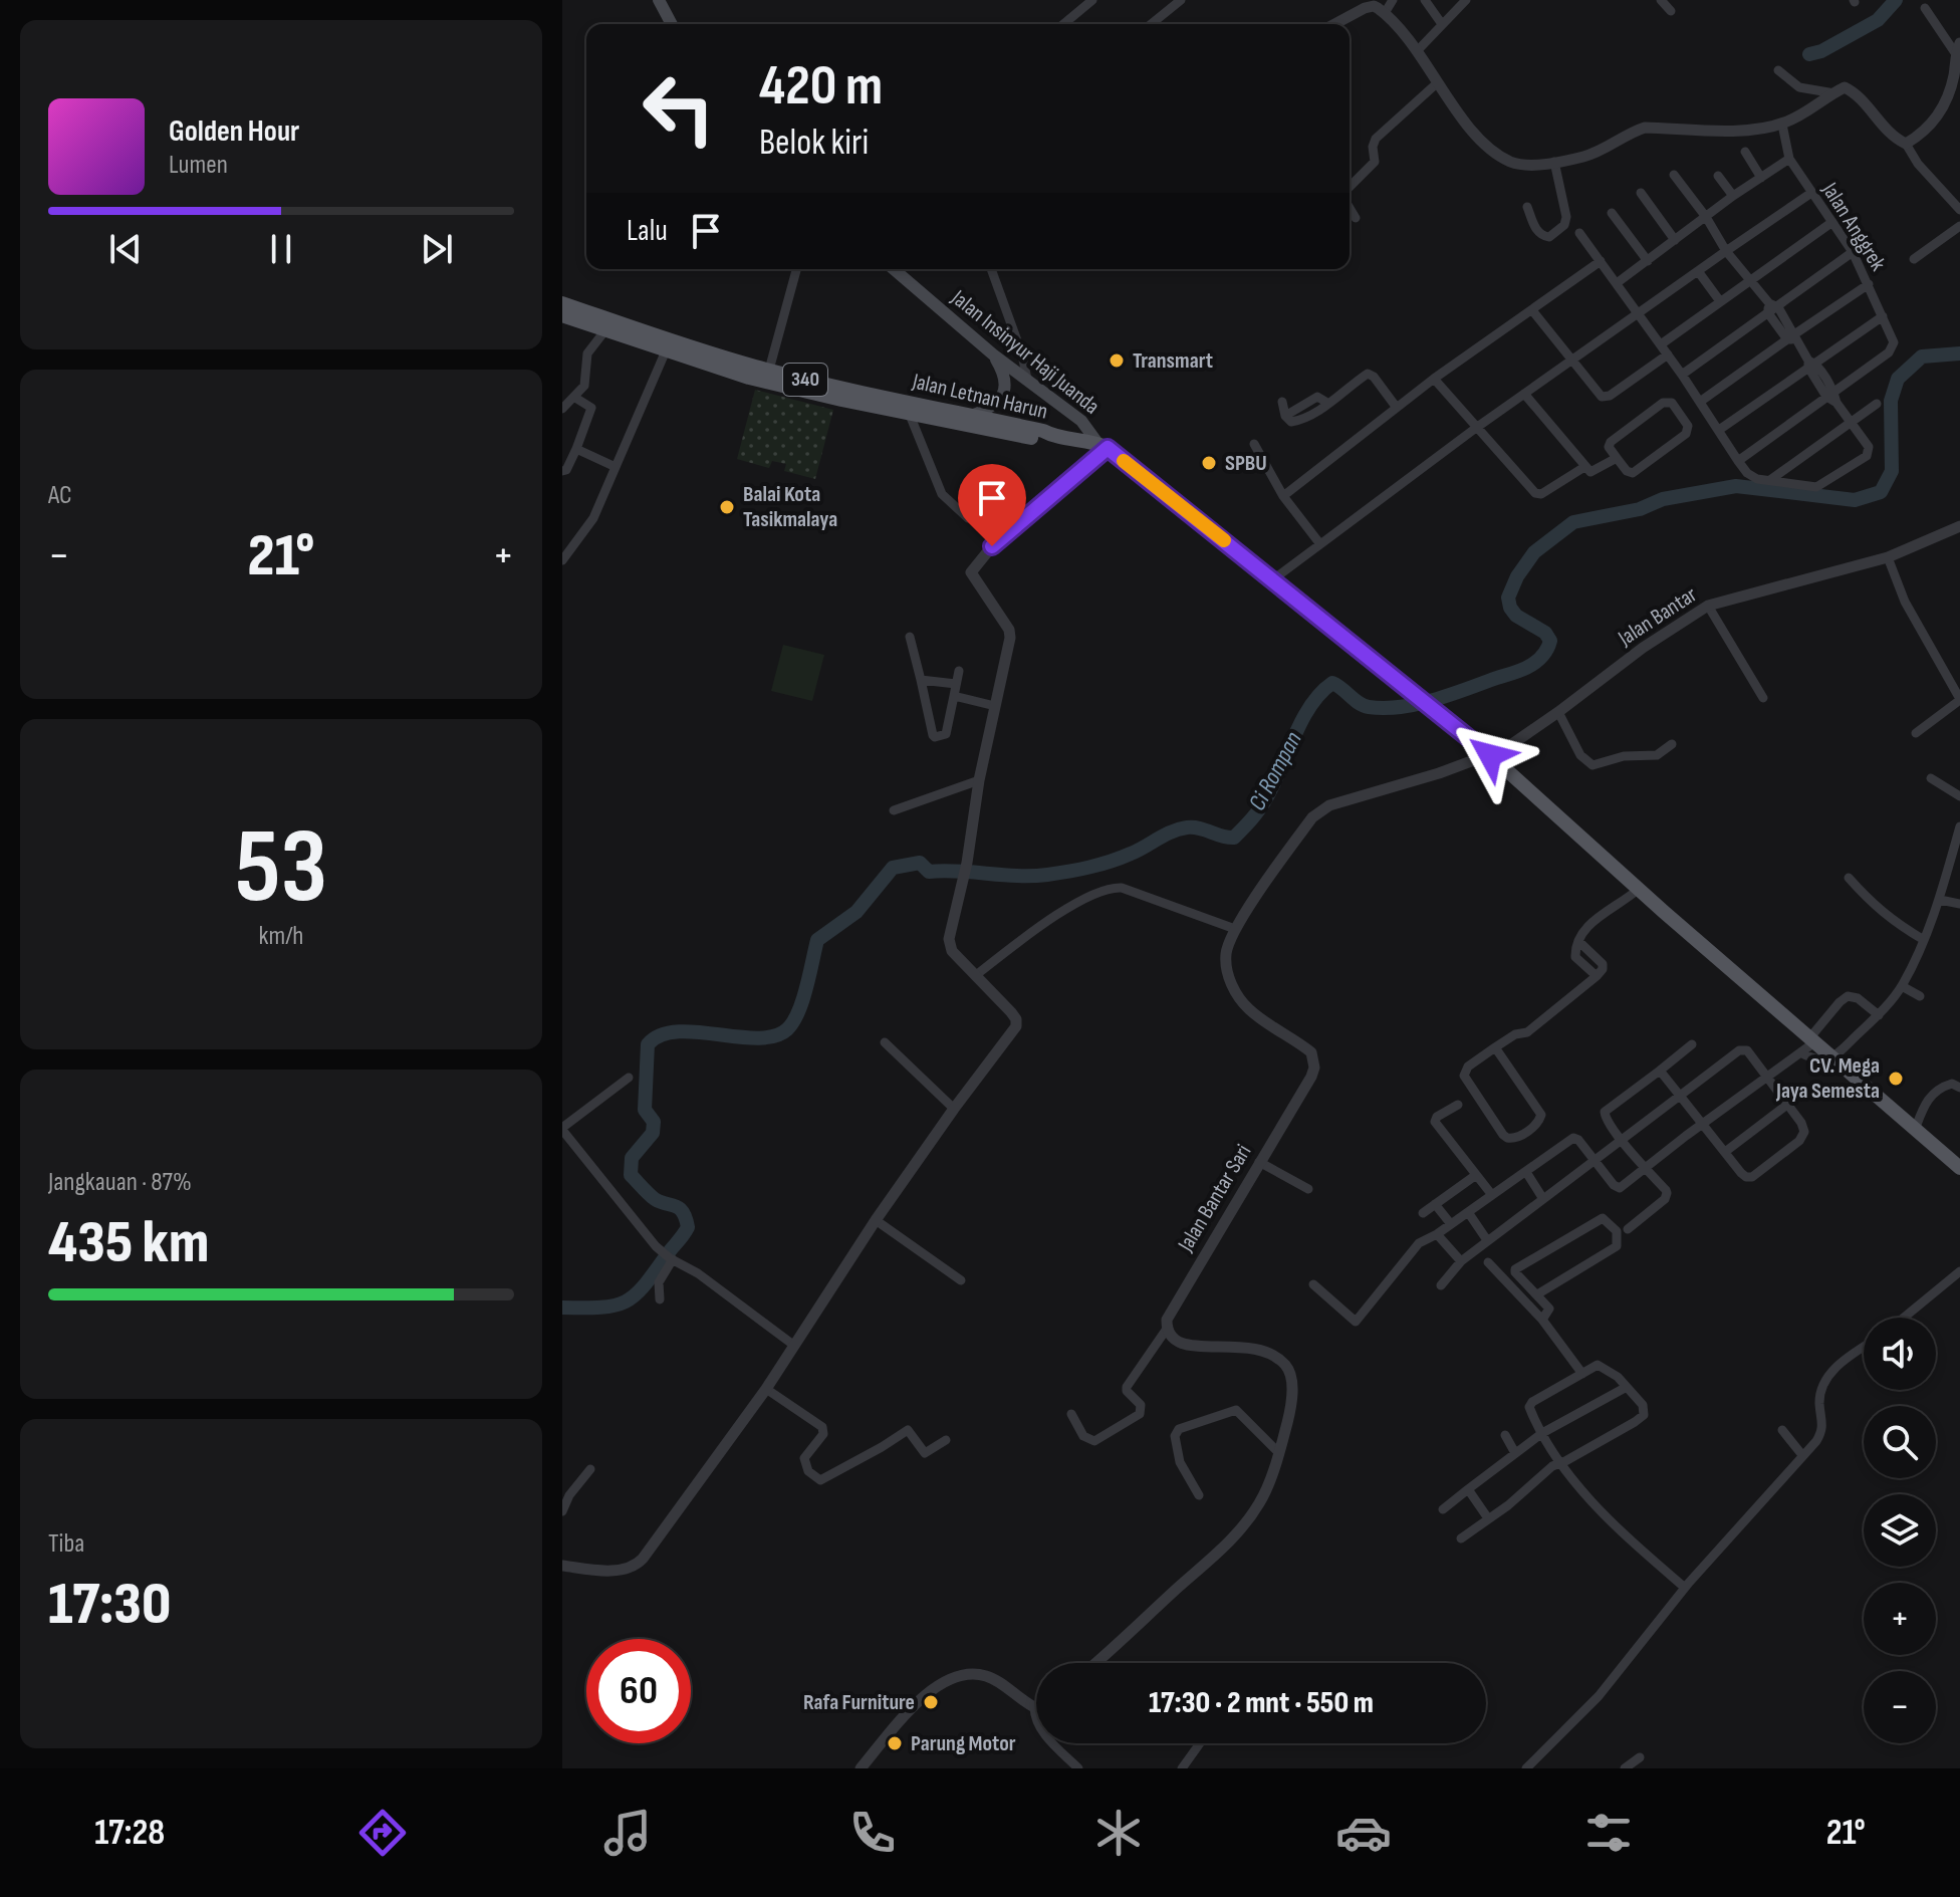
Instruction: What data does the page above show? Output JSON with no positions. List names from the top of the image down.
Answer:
{
  "streets": {
    "main road": ["Jalan Insinyur Haji Juanda", "340", "Jalan Letnan Harun"],
    "street": ["Jalan Anggrek", "Jalan Bantar", "Jalan Bantar Sari"]
  },
  "crossings": [
    ["Jalan Bantar", "Jalan Bantar Sari"]
  ],
  "water": ["Ci Rompan"],
  "places": [
    "Transmart",
    "SPBU",
    "Balai Kota Tasikmalaya",
    "CV. Mega Jaya Semesta",
    "Rafa Furniture",
    "Parung Motor"
  ],
  "page": {
    "turn": ["420 m", "Belok kiri"],
    "song": ["Golden Hour", "Lumen"],
    "then": "Lalu",
    "tile": [
      "AC",
      ["53", "km/h"],
      ["Jangkauan · 87%", "435 km"],
      ["Tiba", "17:30"]
    ],
    "heat": ["−", "21°", "+"],
    "map_buttons": ["+", "−"],
    "limit": "60",
    "trip": "17:30 · 2 mnt · 550 m",
    "tabs": ["17:28", "21°"]
  }
}
